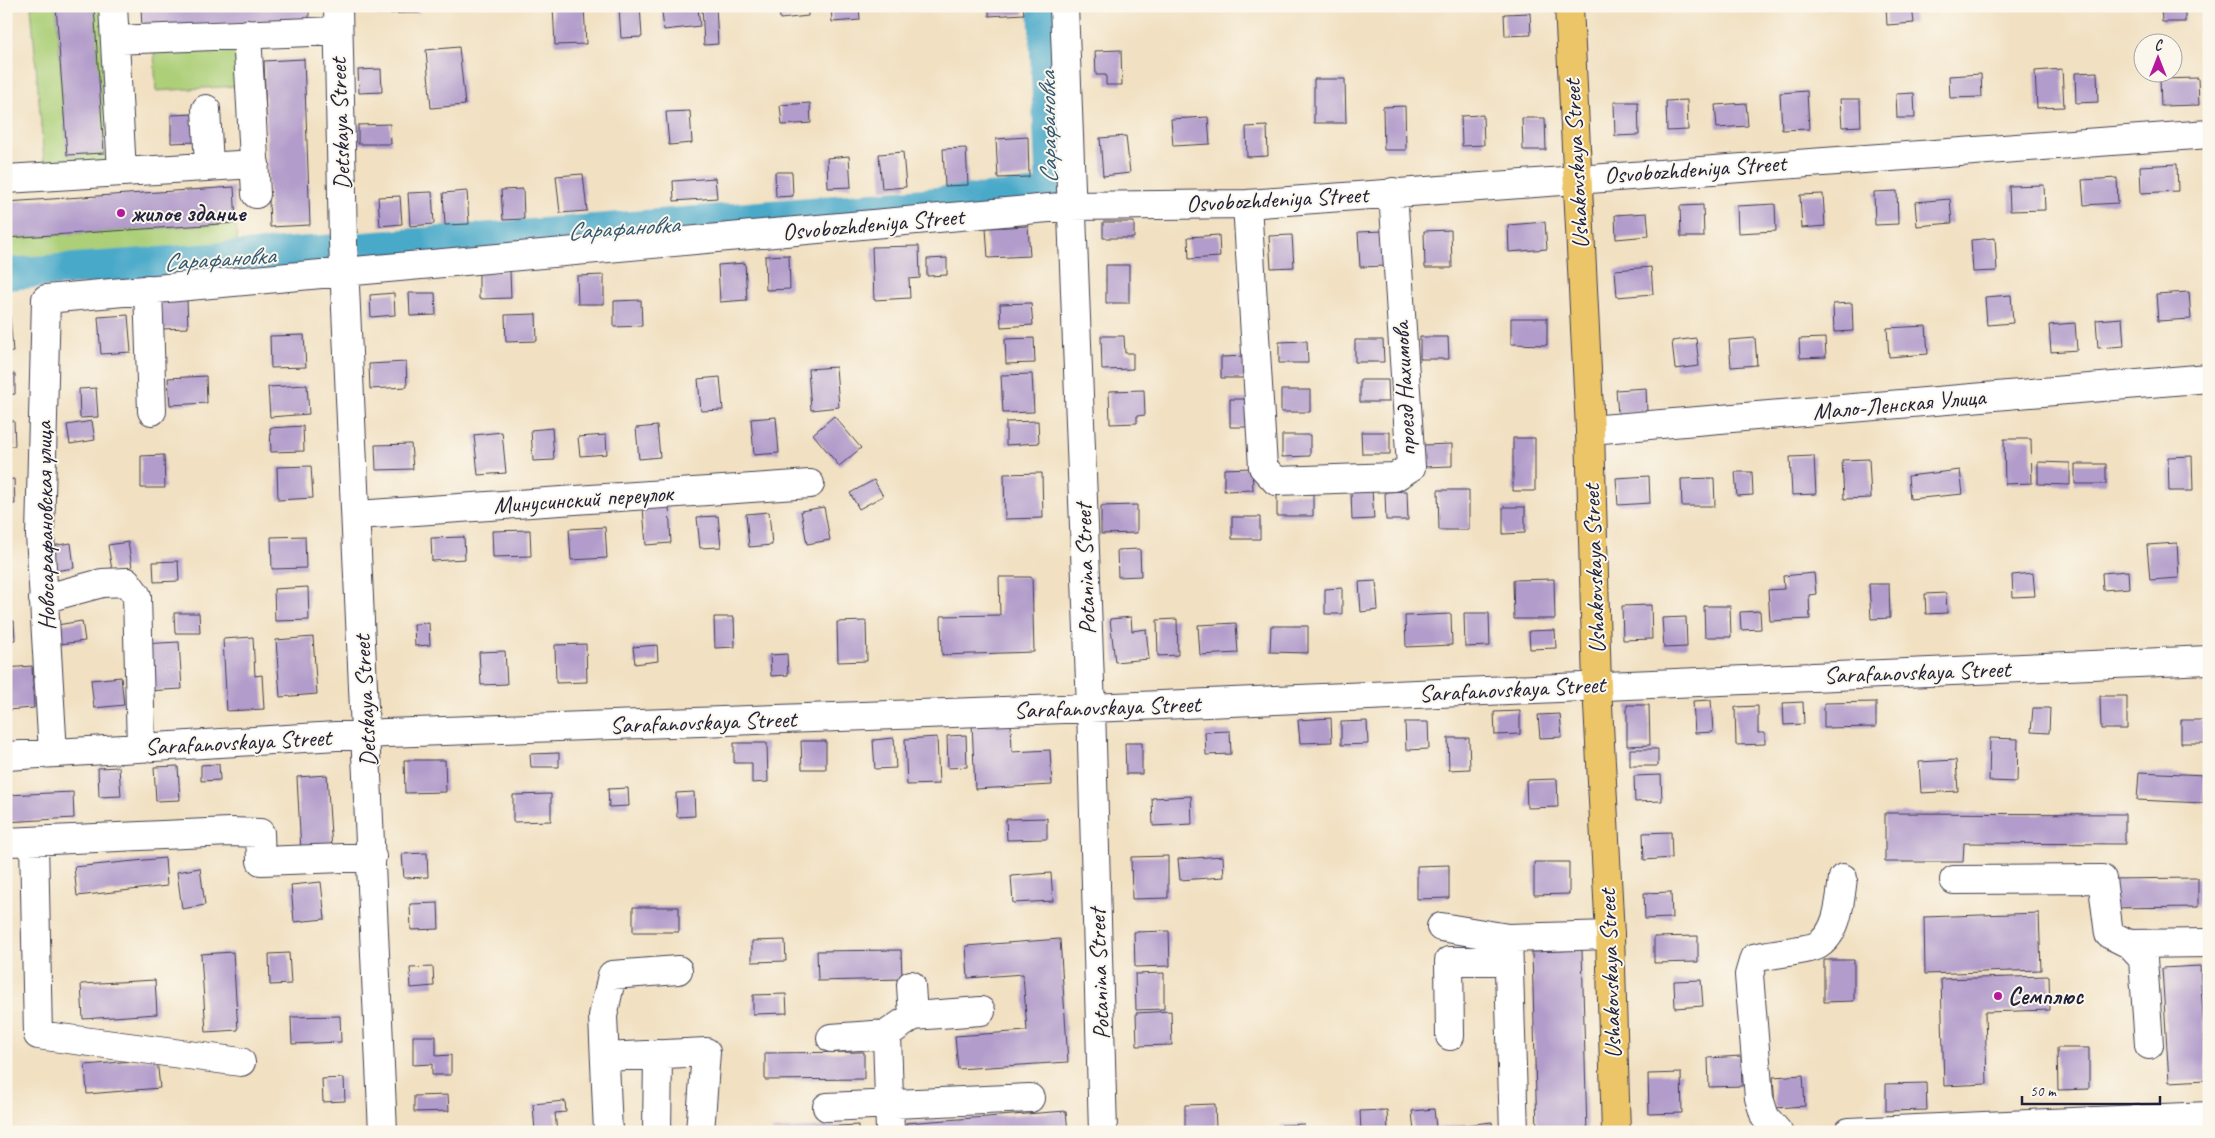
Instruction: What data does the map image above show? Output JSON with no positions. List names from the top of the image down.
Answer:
{
  "streets": {
    "main road": ["Ushakovskaya Street"],
    "street": [
      "Detskaya Street",
      "Osvobozhdeniya Street",
      "проезд Нахимова",
      "Мало-Ленская Улица",
      "Минусинский переулок",
      "Новосарафановская улица",
      "Potanina Street",
      "Sarafanovskaya Street"
    ]
  },
  "crossings": [
    ["Detskaya Street", "Osvobozhdeniya Street"],
    ["Detskaya Street", "Минусинский переулок"],
    ["Detskaya Street", "Sarafanovskaya Street"],
    ["Ushakovskaya Street", "Osvobozhdeniya Street"],
    ["Ushakovskaya Street", "Мало-Ленская Улица"],
    ["Ushakovskaya Street", "Sarafanovskaya Street"],
    ["Osvobozhdeniya Street", "проезд Нахимова"],
    ["Osvobozhdeniya Street", "Новосарафановская улица"],
    ["Osvobozhdeniya Street", "Potanina Street"],
    ["Новосарафановская улица", "Sarafanovskaya Street"],
    ["Potanina Street", "Sarafanovskaya Street"]
  ],
  "water": ["Сарафановка"],
  "places": ["жилое здание", "Семплюс"],
  "scale_bar": "50 m",
  "north": "top"
}
